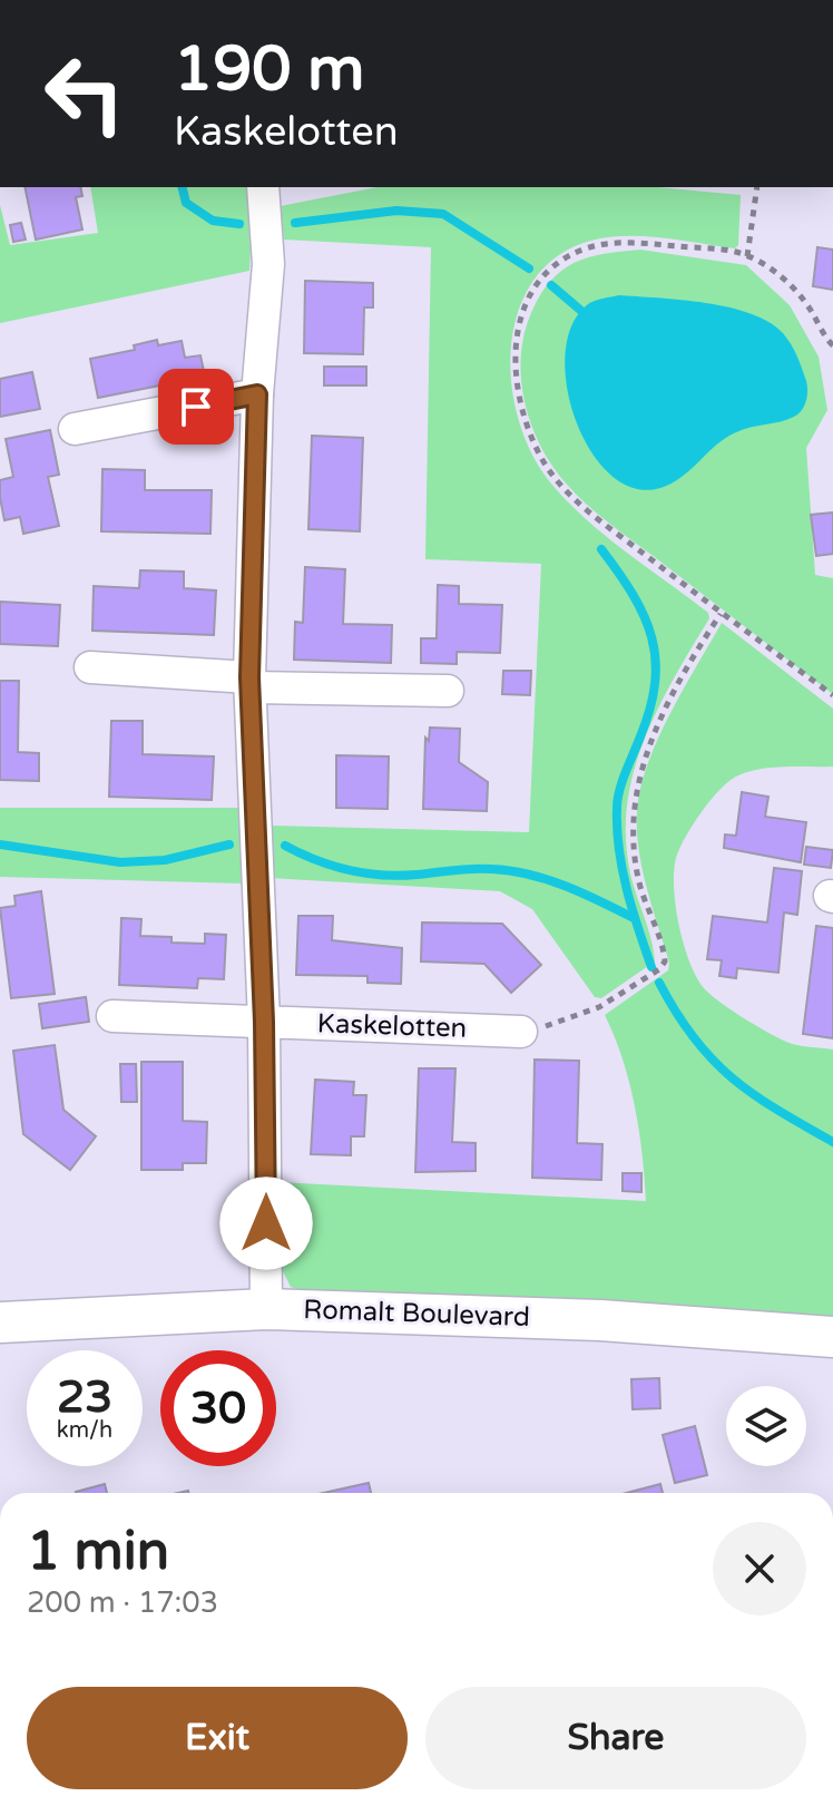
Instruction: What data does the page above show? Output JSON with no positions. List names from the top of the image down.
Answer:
{
  "streets": {
    "street": ["Kaskelotten", "Romalt Boulevard"]
  },
  "page": {
    "turn": ["190 m", "Kaskelotten"],
    "speed": "23 km/h",
    "limit": "30",
    "heading": ["1 min", "200 m · 17:03"],
    "buttons": ["Exit", "Share"]
  }
}
